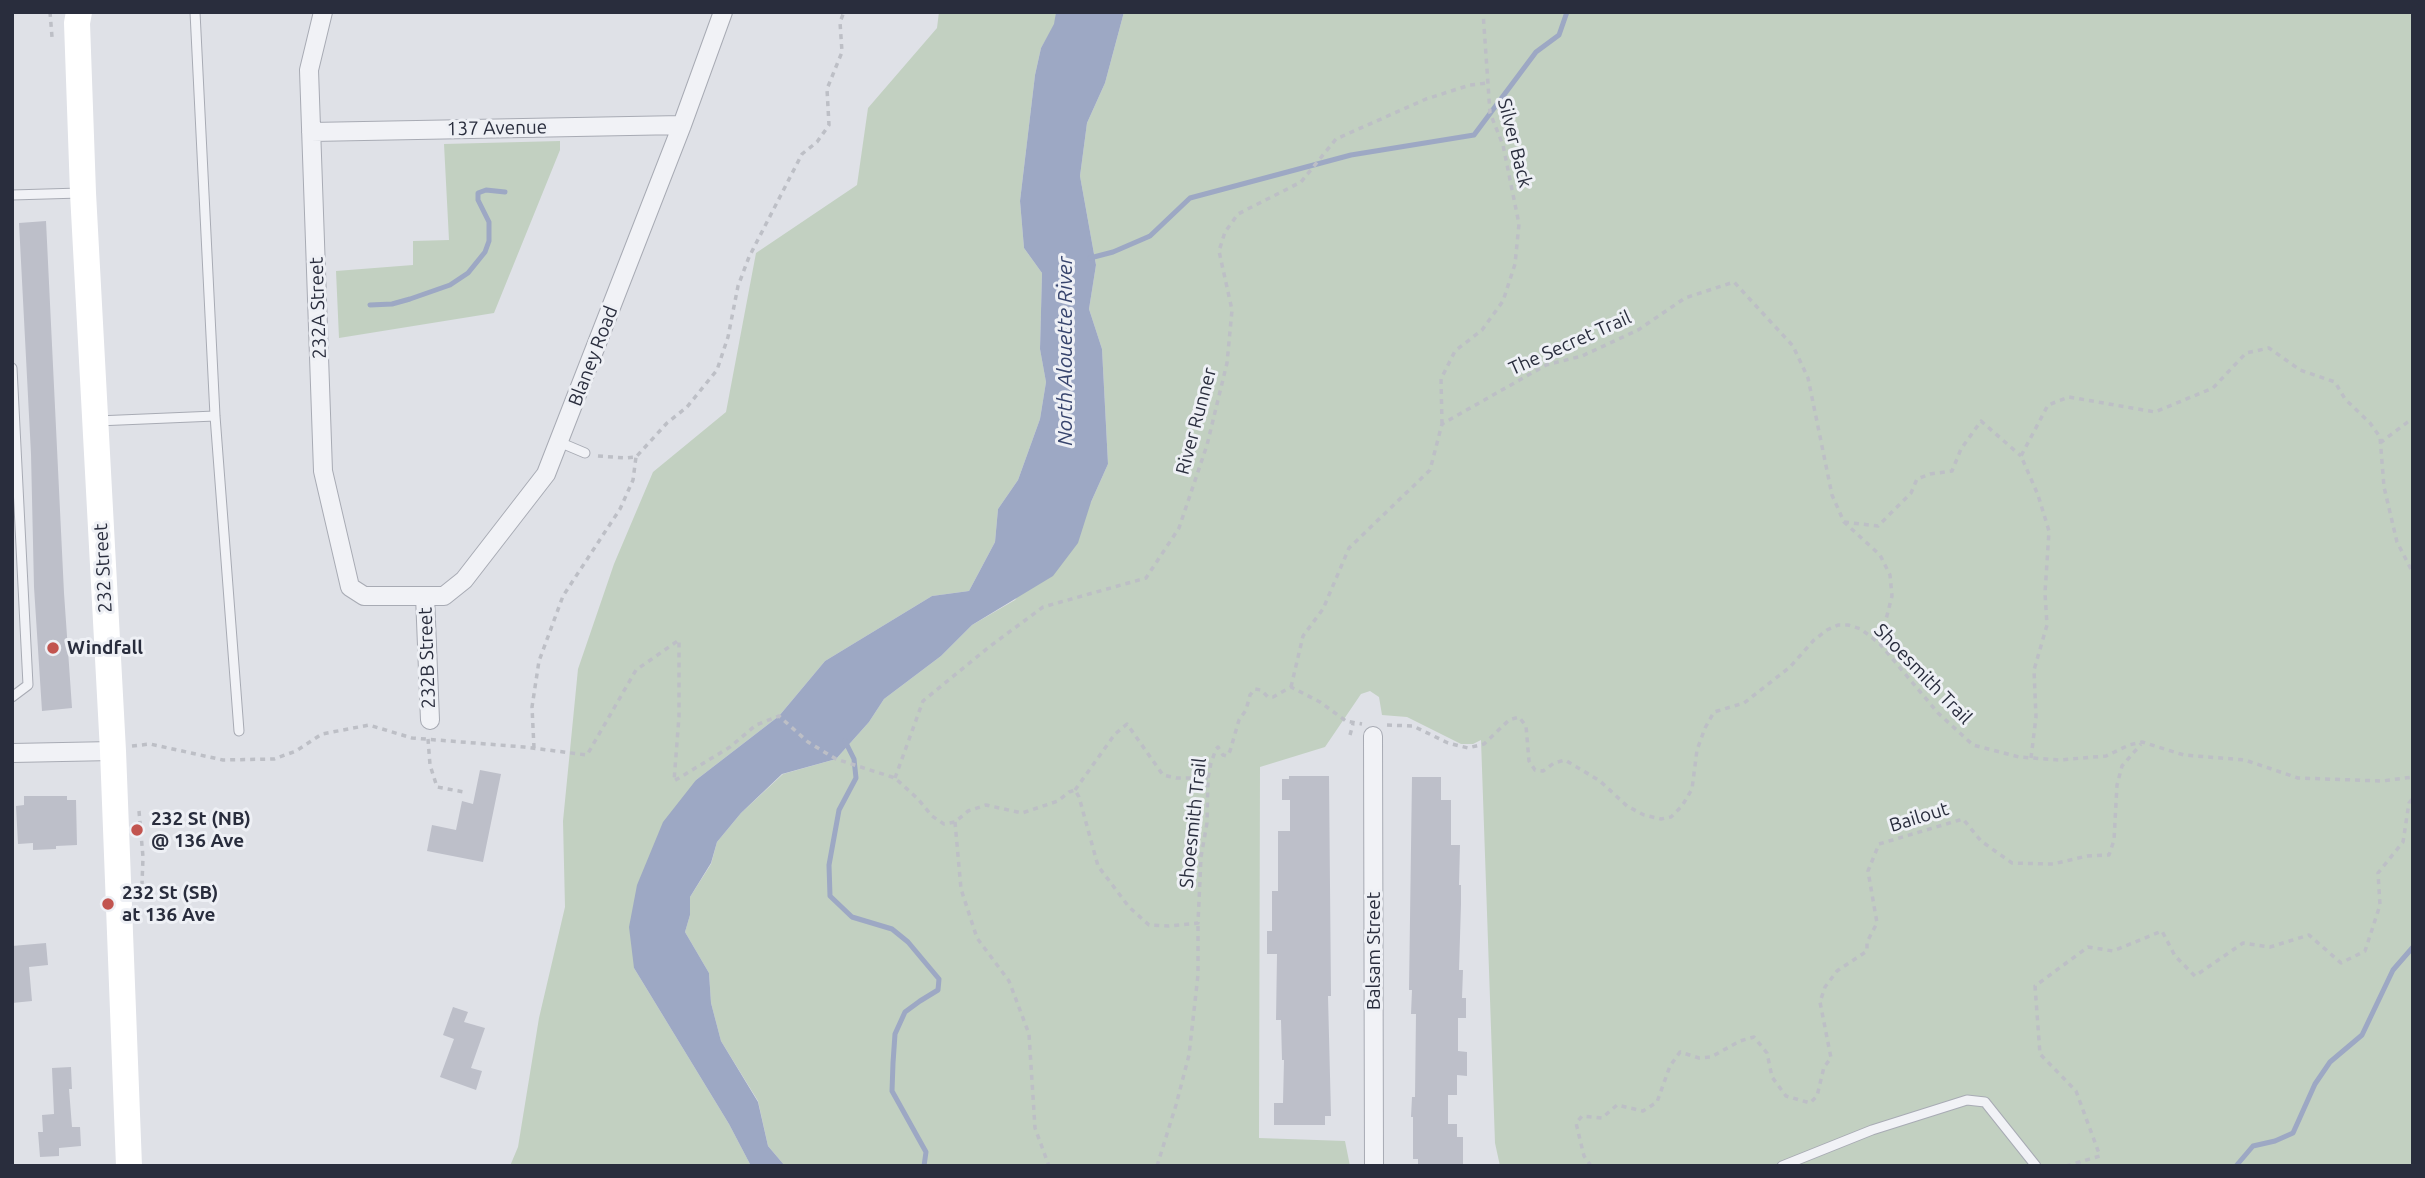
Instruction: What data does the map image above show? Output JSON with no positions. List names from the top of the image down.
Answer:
{
  "streets": {
    "street": [
      "137 Avenue",
      "232A Street",
      "Blaney Road",
      "232 Street",
      "232B Street",
      "Balsam Street"
    ],
    "path": [
      "Silver Back",
      "The Secret Trail",
      "River Runner",
      "Shoesmith Trail",
      "Bailout"
    ]
  },
  "crossings": [
    ["137 Avenue", "232A Street"],
    ["137 Avenue", "Blaney Road"],
    ["Silver Back", "The Secret Trail"],
    ["Silver Back", "River Runner"],
    ["232A Street", "Blaney Road"],
    ["The Secret Trail", "Shoesmith Trail"],
    ["Blaney Road", "232B Street"],
    ["Shoesmith Trail", "Bailout"],
    ["Shoesmith Trail", "Balsam Street"]
  ],
  "water": ["North Alouette River"],
  "places": ["Windfall", "232 St (NB) @ 136 Ave", "232 St (SB) at 136 Ave"]
}
